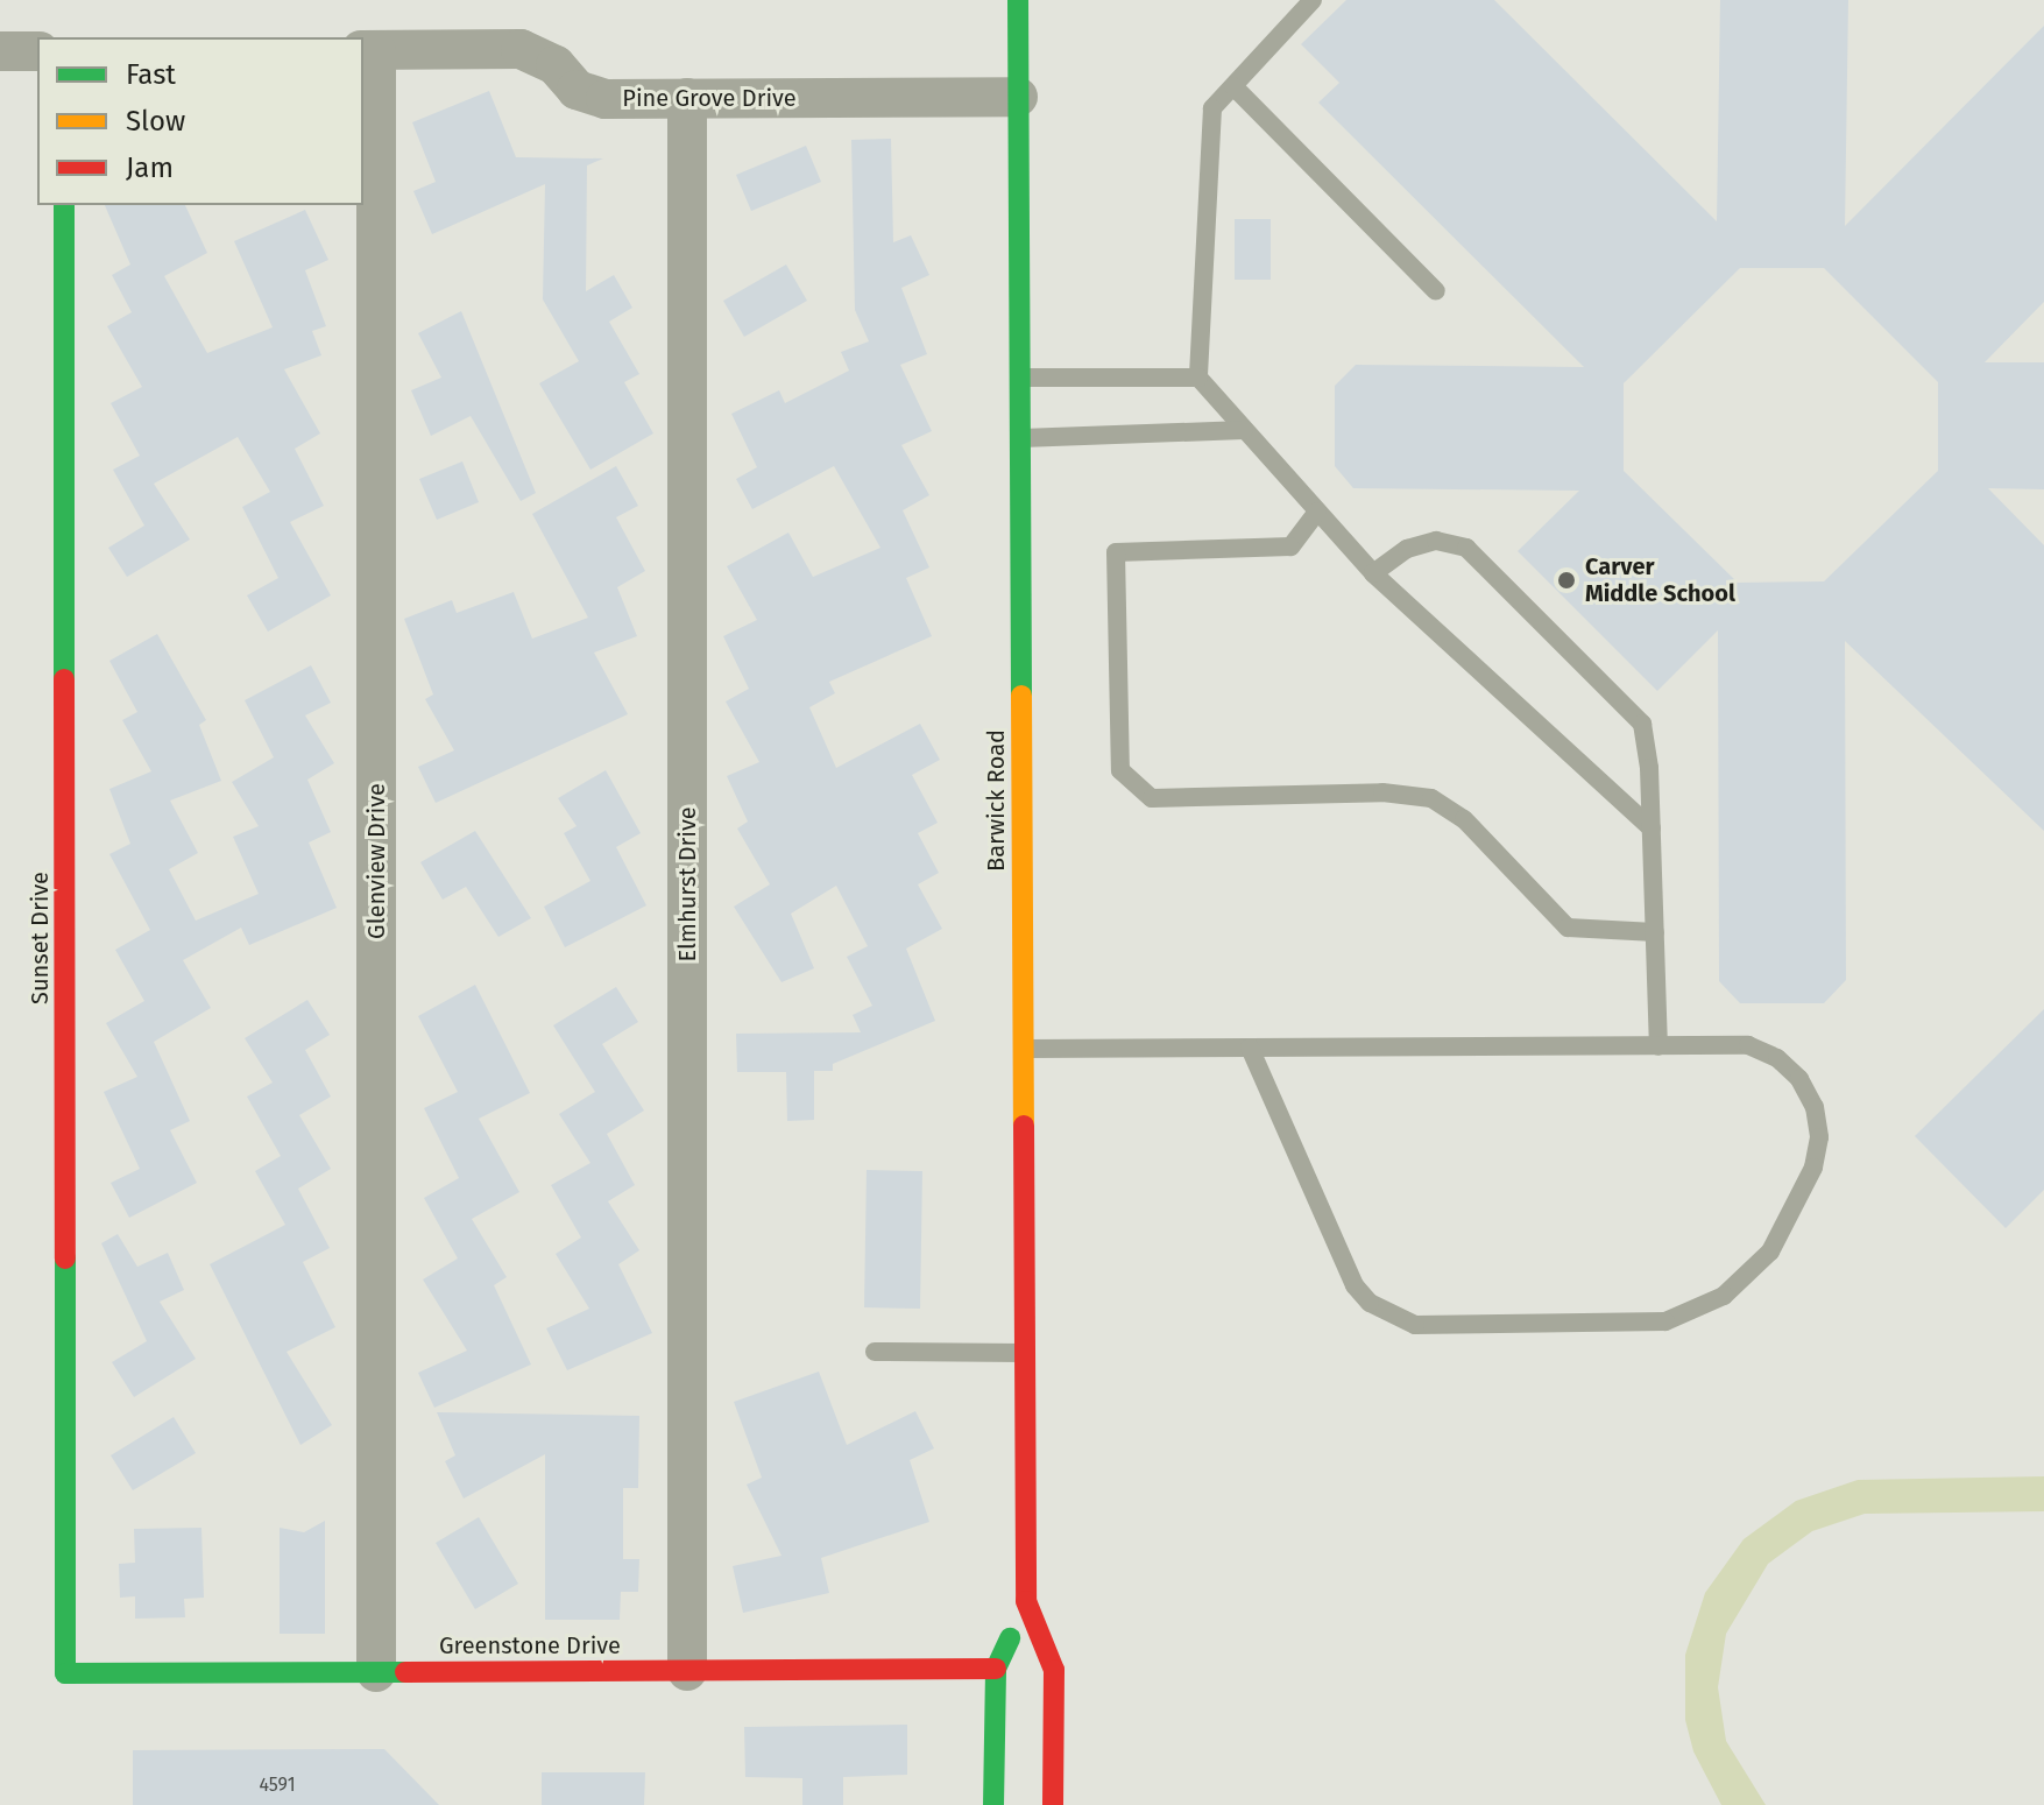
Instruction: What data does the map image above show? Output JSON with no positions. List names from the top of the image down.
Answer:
{
  "streets": {
    "street": [
      "Pine Grove Drive",
      "Barwick Road",
      "Glenview Drive",
      "Elmhurst Drive",
      "Sunset Drive",
      "Greenstone Drive"
    ]
  },
  "crossings": [
    ["Pine Grove Drive", "Barwick Road"],
    ["Pine Grove Drive", "Glenview Drive"],
    ["Pine Grove Drive", "Elmhurst Drive"],
    ["Barwick Road", "Greenstone Drive"],
    ["Glenview Drive", "Greenstone Drive"],
    ["Elmhurst Drive", "Greenstone Drive"],
    ["Sunset Drive", "Greenstone Drive"]
  ],
  "places": ["Carver Middle School"],
  "house_numbers": ["4591"],
  "legend": ["Fast", "Slow", "Jam"]
}
